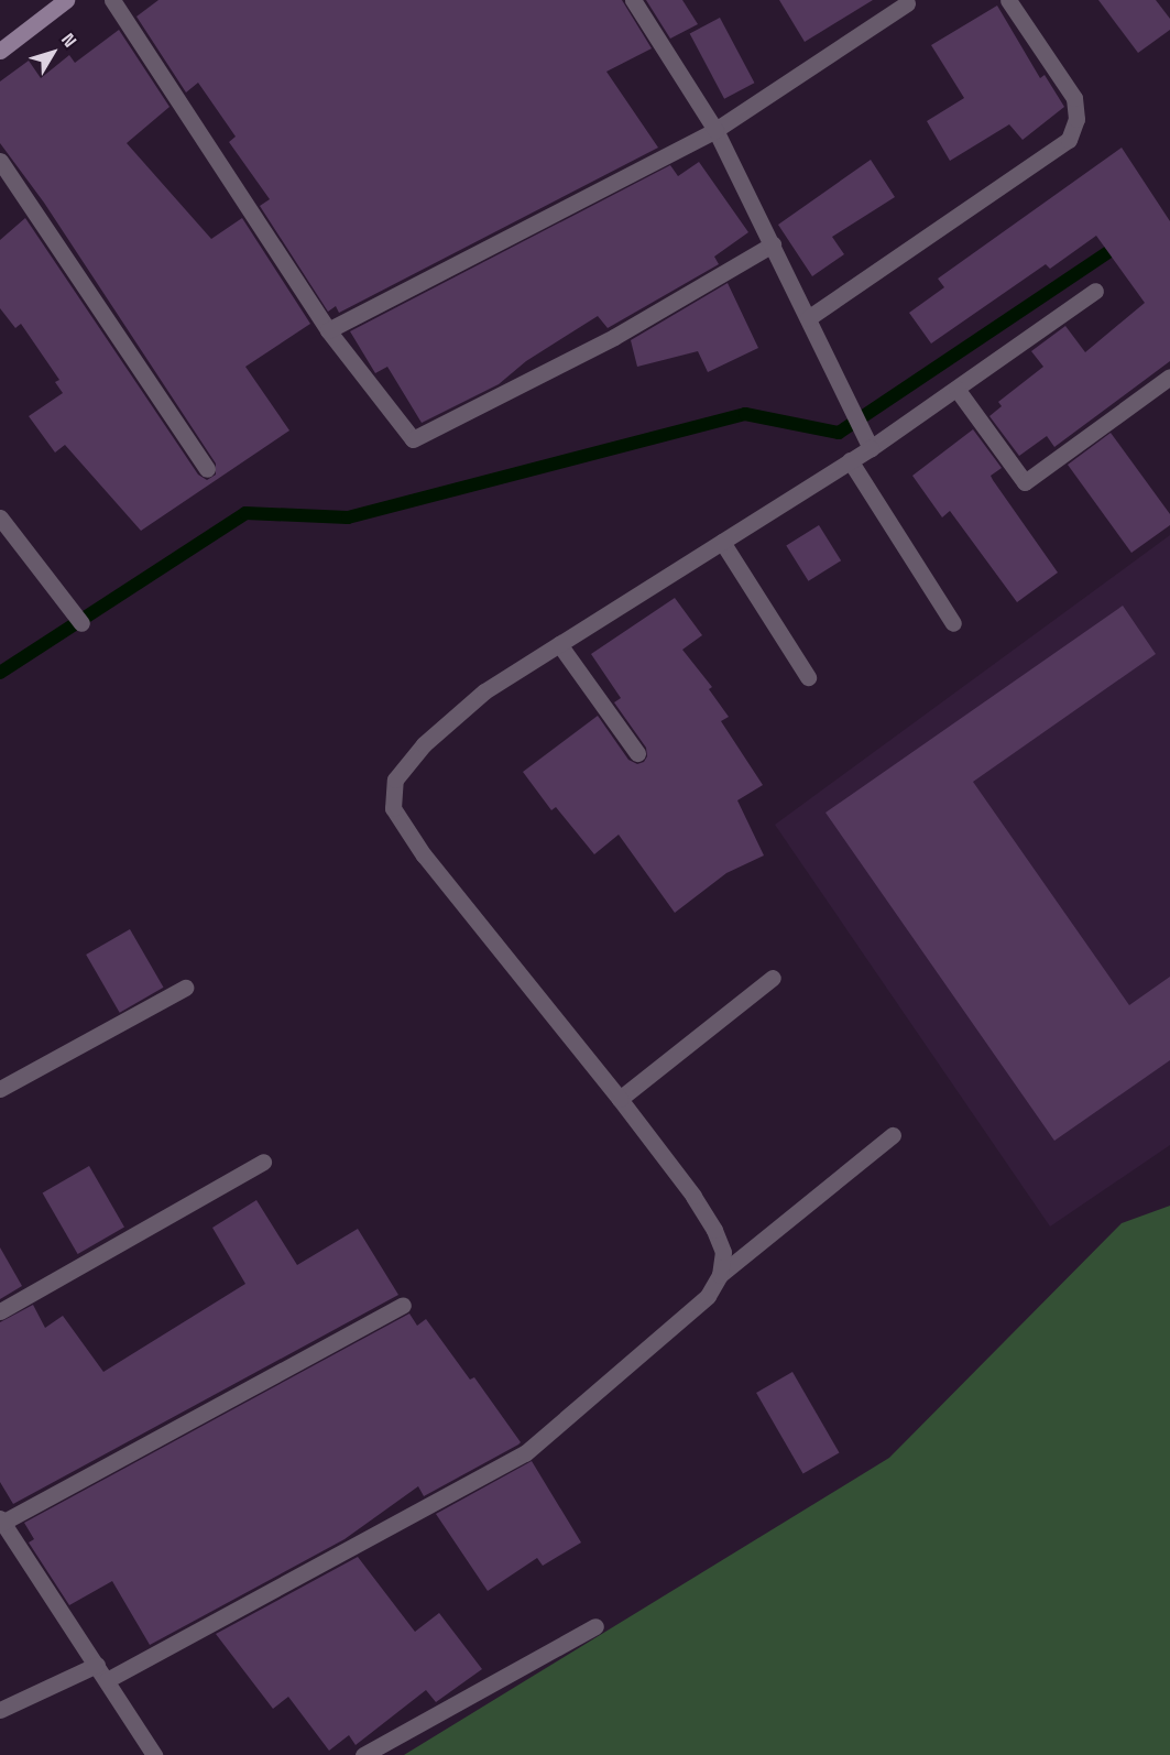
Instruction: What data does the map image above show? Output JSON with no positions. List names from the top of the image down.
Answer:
{
  "north": "top right"
}
